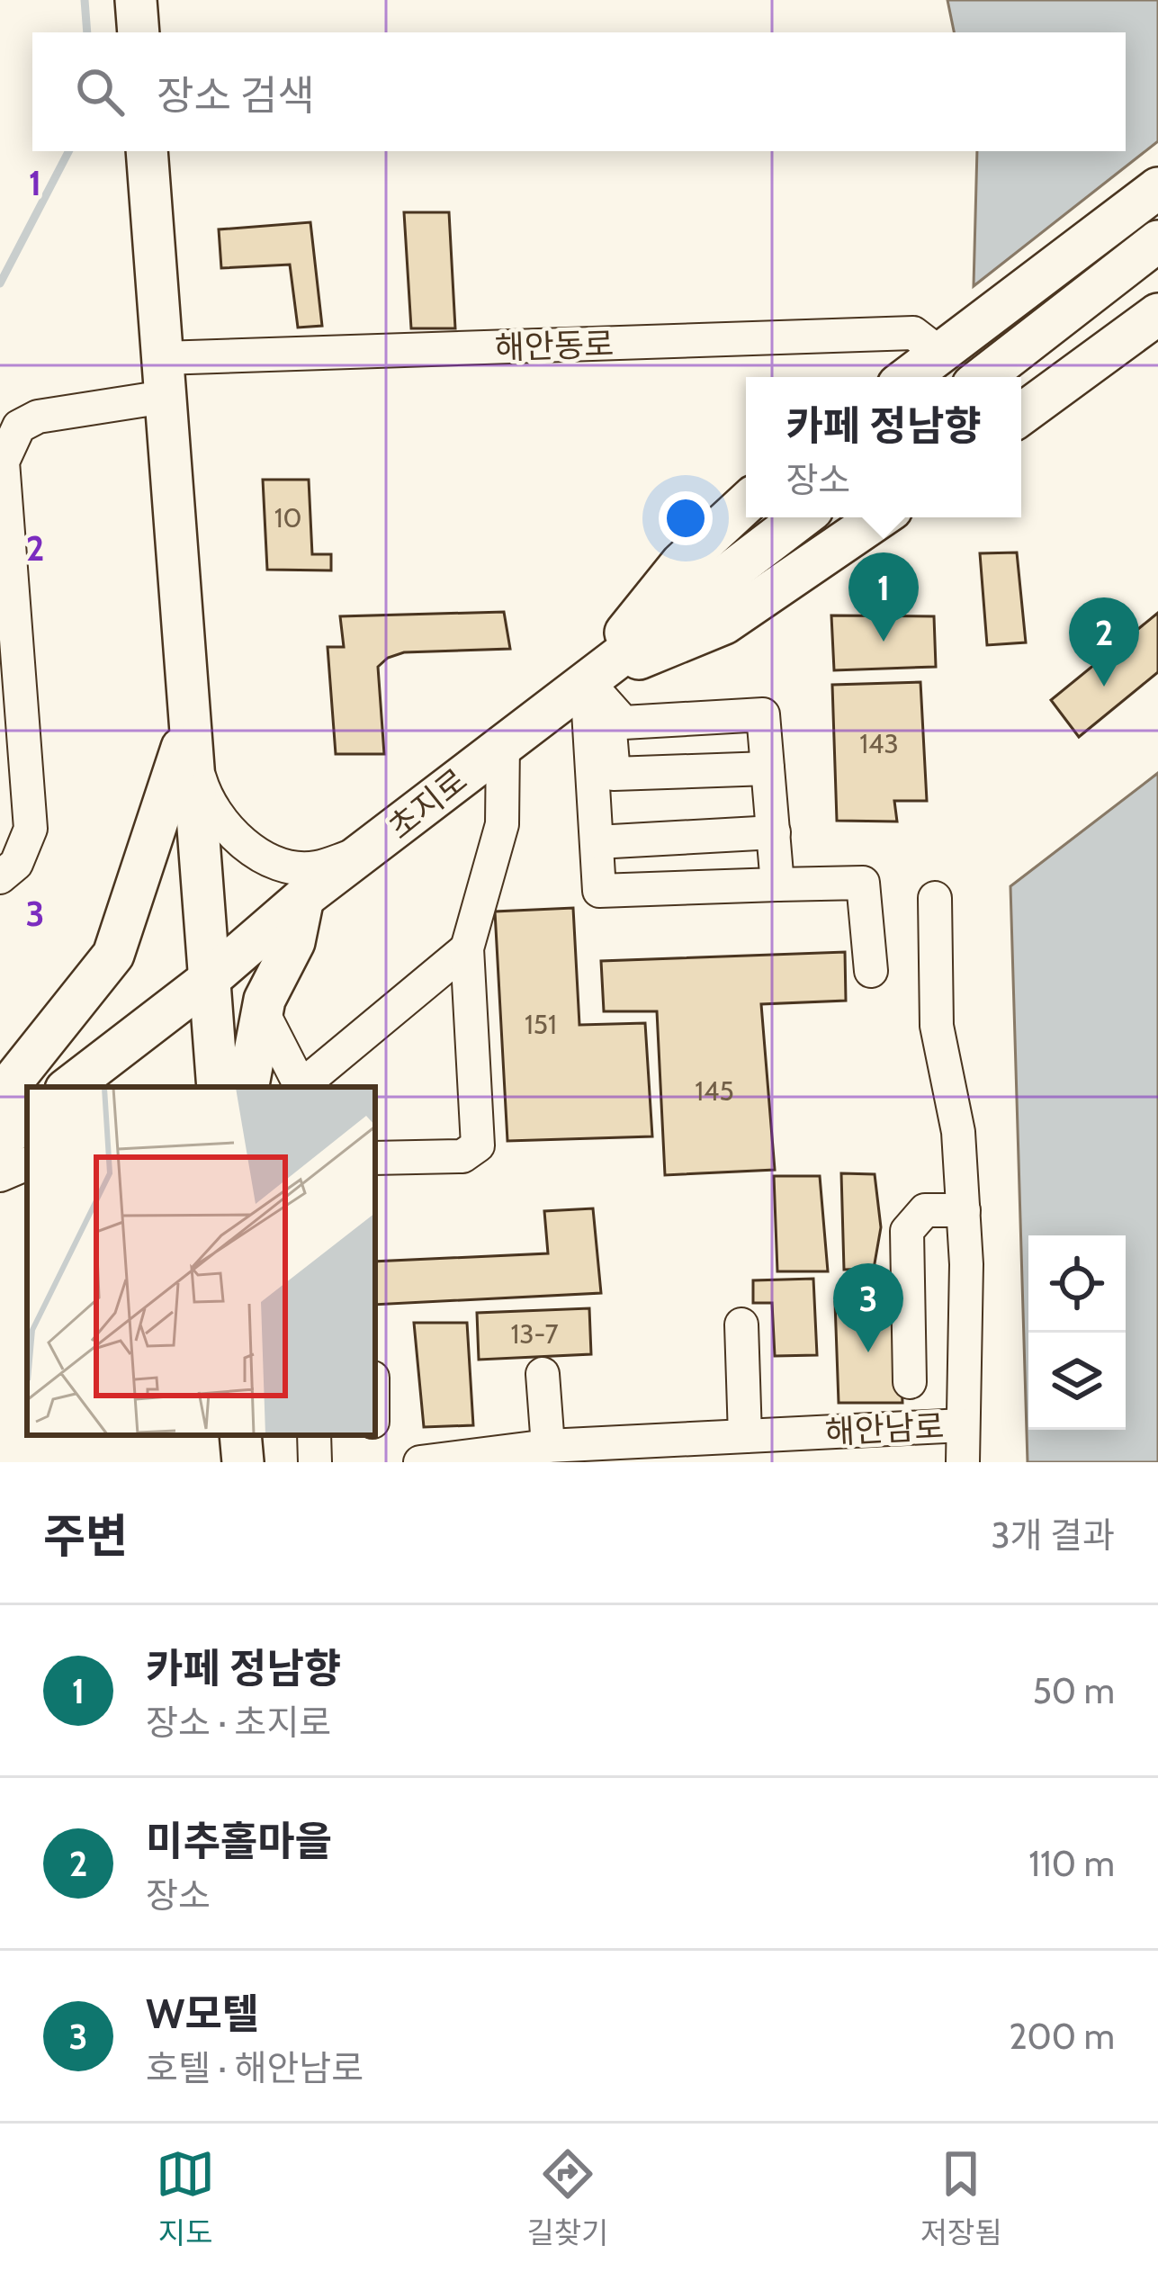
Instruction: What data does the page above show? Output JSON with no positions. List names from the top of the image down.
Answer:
{
  "streets": {
    "main road": ["초지로"],
    "street": ["해안동로", "해안남로"]
  },
  "house_numbers": [
    "10",
    "143",
    "151",
    "145",
    "13-7"
  ],
  "page": {
    "search": "장소 검색",
    "popup": ["카페 정남향", "장소"],
    "pins": ["1", "2", "3"],
    "heading": ["주변", "3개 결과"],
    "list": [
      {
        "mark": "1",
        "name": "카페 정남향",
        "note": "장소 · 초지로",
        "value": "50 m"
      },
      {
        "mark": "2",
        "name": "미추홀마을",
        "note": "장소",
        "value": "110 m"
      },
      {
        "mark": "3",
        "name": "W모텔",
        "note": "호텔 · 해안남로",
        "value": "200 m"
      }
    ],
    "nav": ["지도", "길찾기", "저장됨"]
  },
  "grid": {
    "rows": ["1", "2", "3"]
  }
}
